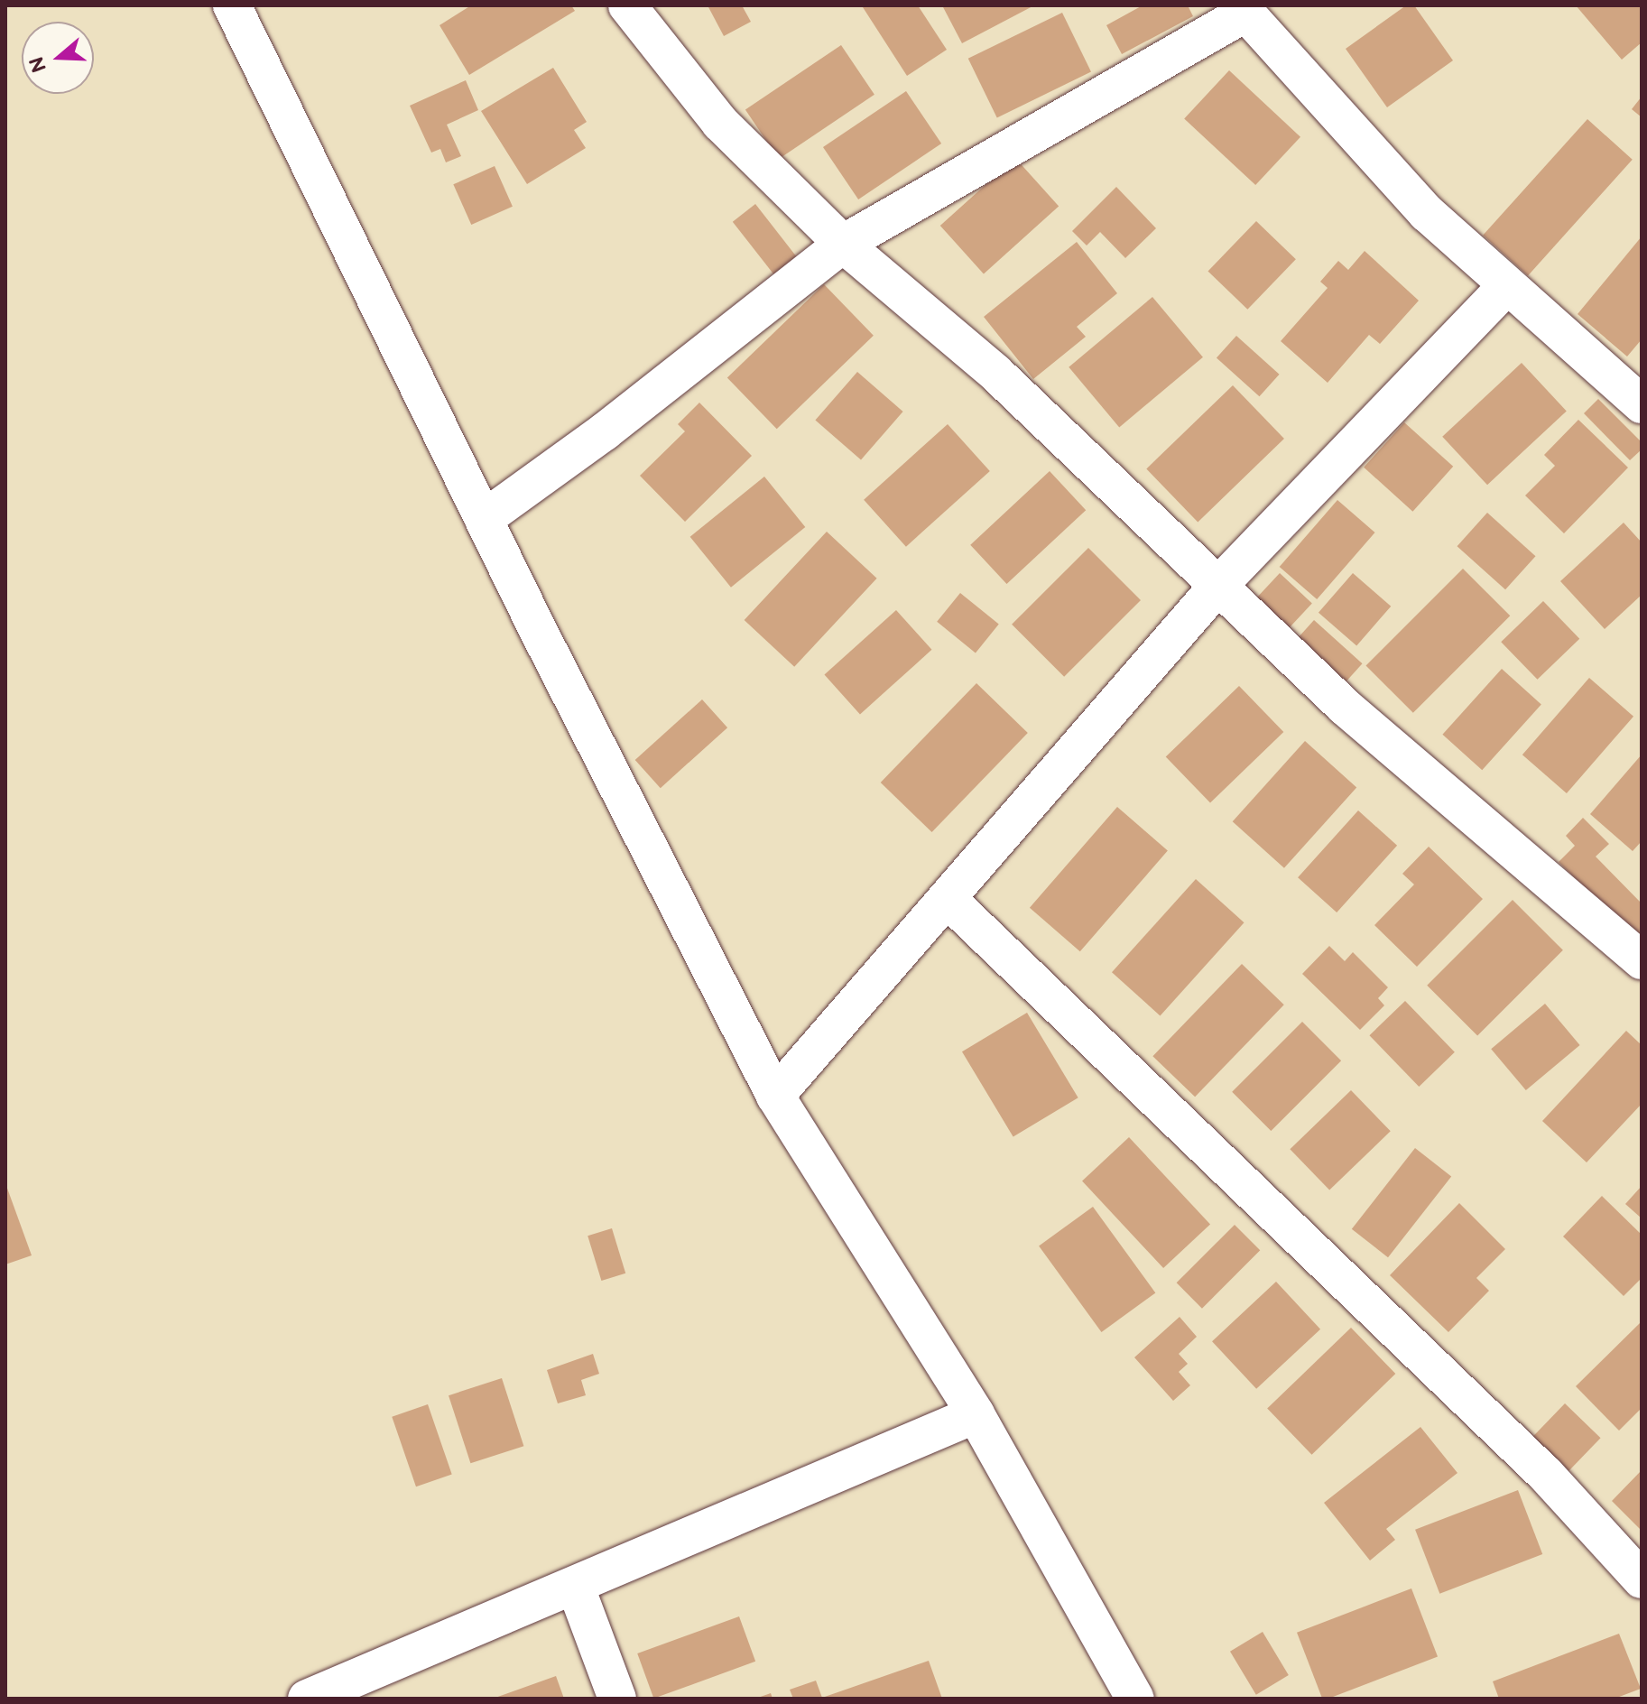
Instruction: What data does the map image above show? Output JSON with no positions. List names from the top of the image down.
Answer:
{
  "north": "left"
}
